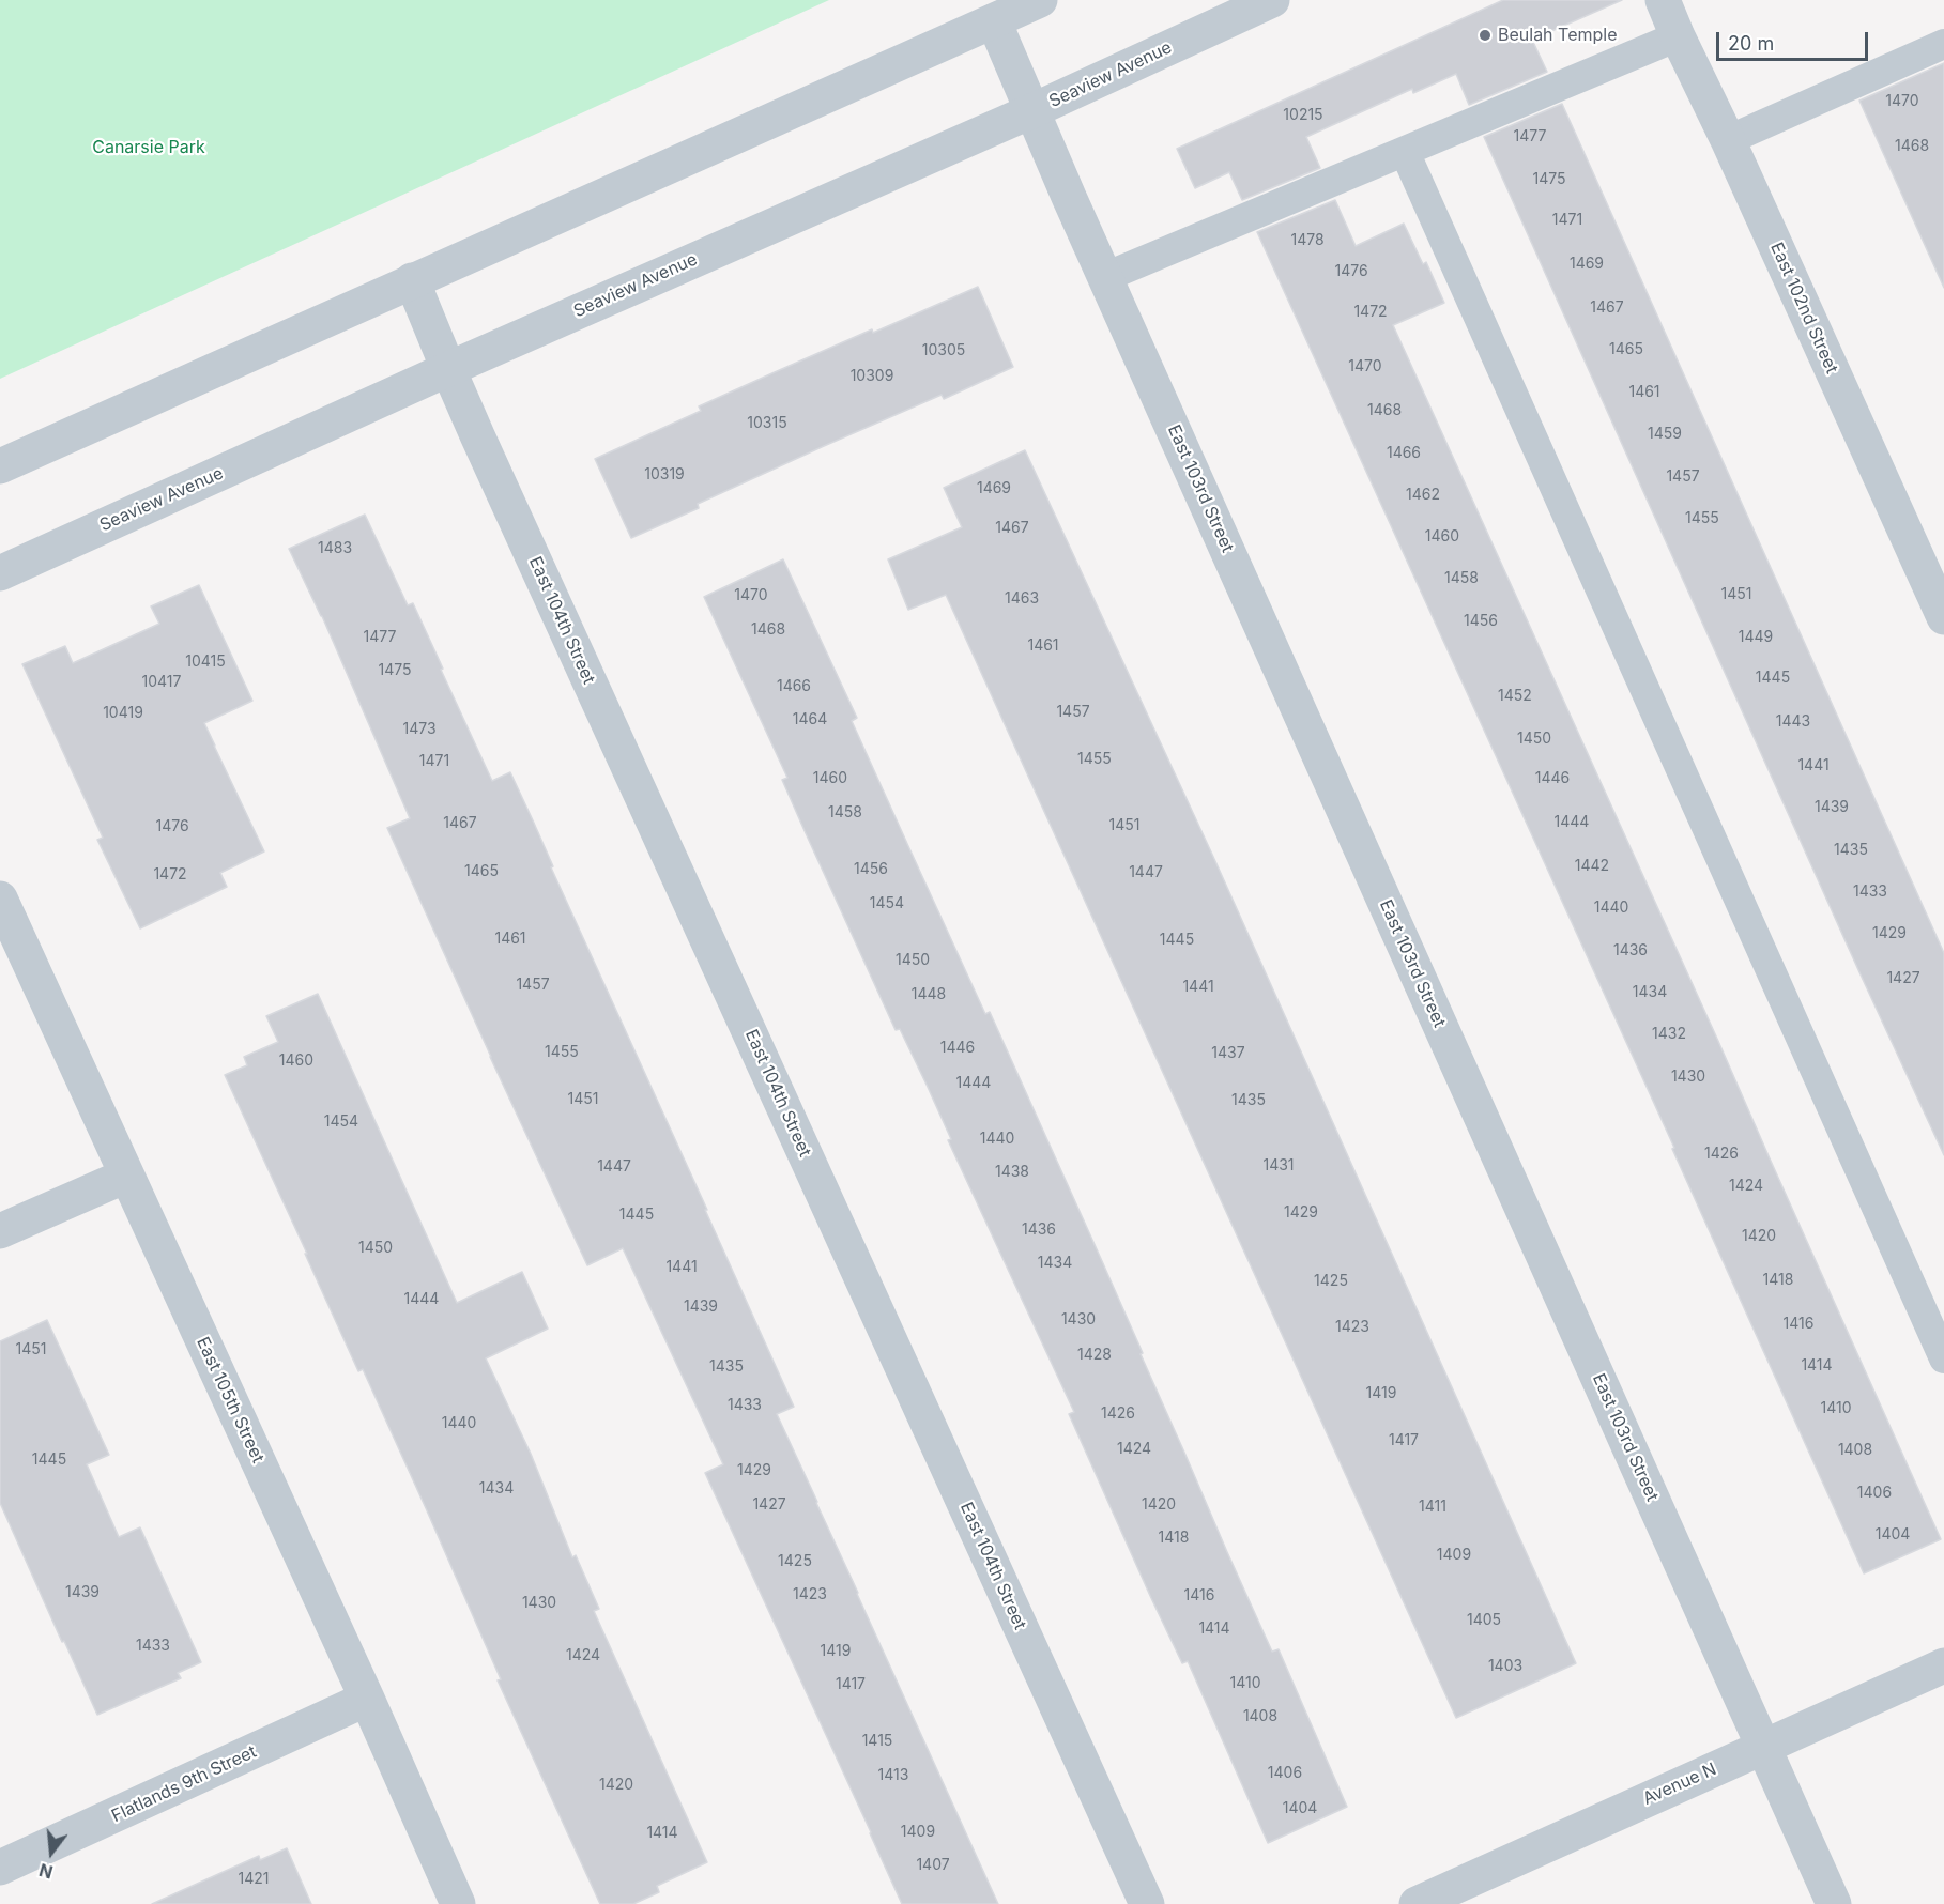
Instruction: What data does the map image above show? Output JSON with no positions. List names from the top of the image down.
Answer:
{
  "streets": {
    "street": [
      "Seaview Avenue",
      "East 102nd Street",
      "East 103rd Street",
      "East 104th Street",
      "East 105th Street",
      "Flatlands 9th Street",
      "Avenue N"
    ]
  },
  "crossings": [
    ["Seaview Avenue", "East 103rd Street"],
    ["Seaview Avenue", "East 104th Street"],
    ["East 103rd Street", "Avenue N"],
    ["East 105th Street", "Flatlands 9th Street"]
  ],
  "parks": ["Canarsie Park"],
  "places": ["Beulah Temple"],
  "house_numbers": [
    "1470",
    "10215",
    "1477",
    "1468",
    "1475",
    "1471",
    "1478",
    "1469",
    "1476",
    "1467",
    "1472",
    "1465",
    "10305",
    "1470",
    "10309",
    "1461",
    "1468",
    "10315",
    "1459",
    "1466",
    "10319",
    "1457",
    "1469",
    "1462",
    "1455",
    "1467",
    "1460",
    "1483",
    "1458",
    "1451",
    "1470",
    "1463",
    "1456",
    "1468",
    "1477",
    "1449",
    "1461",
    "10415",
    "1475",
    "1445",
    "10417",
    "1466",
    "1452",
    "1457",
    "10419",
    "1464",
    "1443",
    "1473",
    "1450",
    "1455",
    "1471",
    "1441",
    "1460",
    "1446",
    "1439",
    "1458",
    "1444",
    "1467",
    "1451",
    "1476",
    "1435",
    "1442",
    "1456",
    "1465",
    "1447",
    "1472",
    "1433",
    "1454",
    "1440",
    "1429",
    "1461",
    "1445",
    "1436",
    "1450",
    "1427",
    "1457",
    "1441",
    "1434",
    "1448",
    "1432",
    "1446",
    "1455",
    "1437",
    "1460",
    "1430",
    "1444",
    "1451",
    "1435",
    "1454",
    "1440",
    "1426",
    "1431",
    "1447",
    "1438",
    "1424",
    "1429",
    "1445",
    "1436",
    "1420",
    "1450",
    "1434",
    "1441",
    "1418",
    "1425",
    "1444",
    "1439",
    "1430",
    "1416",
    "1423",
    "1451",
    "1428",
    "1414",
    "1435",
    "1419",
    "1433",
    "1410",
    "1426",
    "1440",
    "1417",
    "1424",
    "1408",
    "1445",
    "1429",
    "1434",
    "1406",
    "1427",
    "1420",
    "1411",
    "1404",
    "1418",
    "1409",
    "1425",
    "1439",
    "1423",
    "1416",
    "1430",
    "1405",
    "1414",
    "1433",
    "1419",
    "1424",
    "1403",
    "1410",
    "1417",
    "1408",
    "1415",
    "1406",
    "1413",
    "1420",
    "1404",
    "1409",
    "1414",
    "1407",
    "1421"
  ],
  "scale_bar": "20 m",
  "north": "bottom"
}
